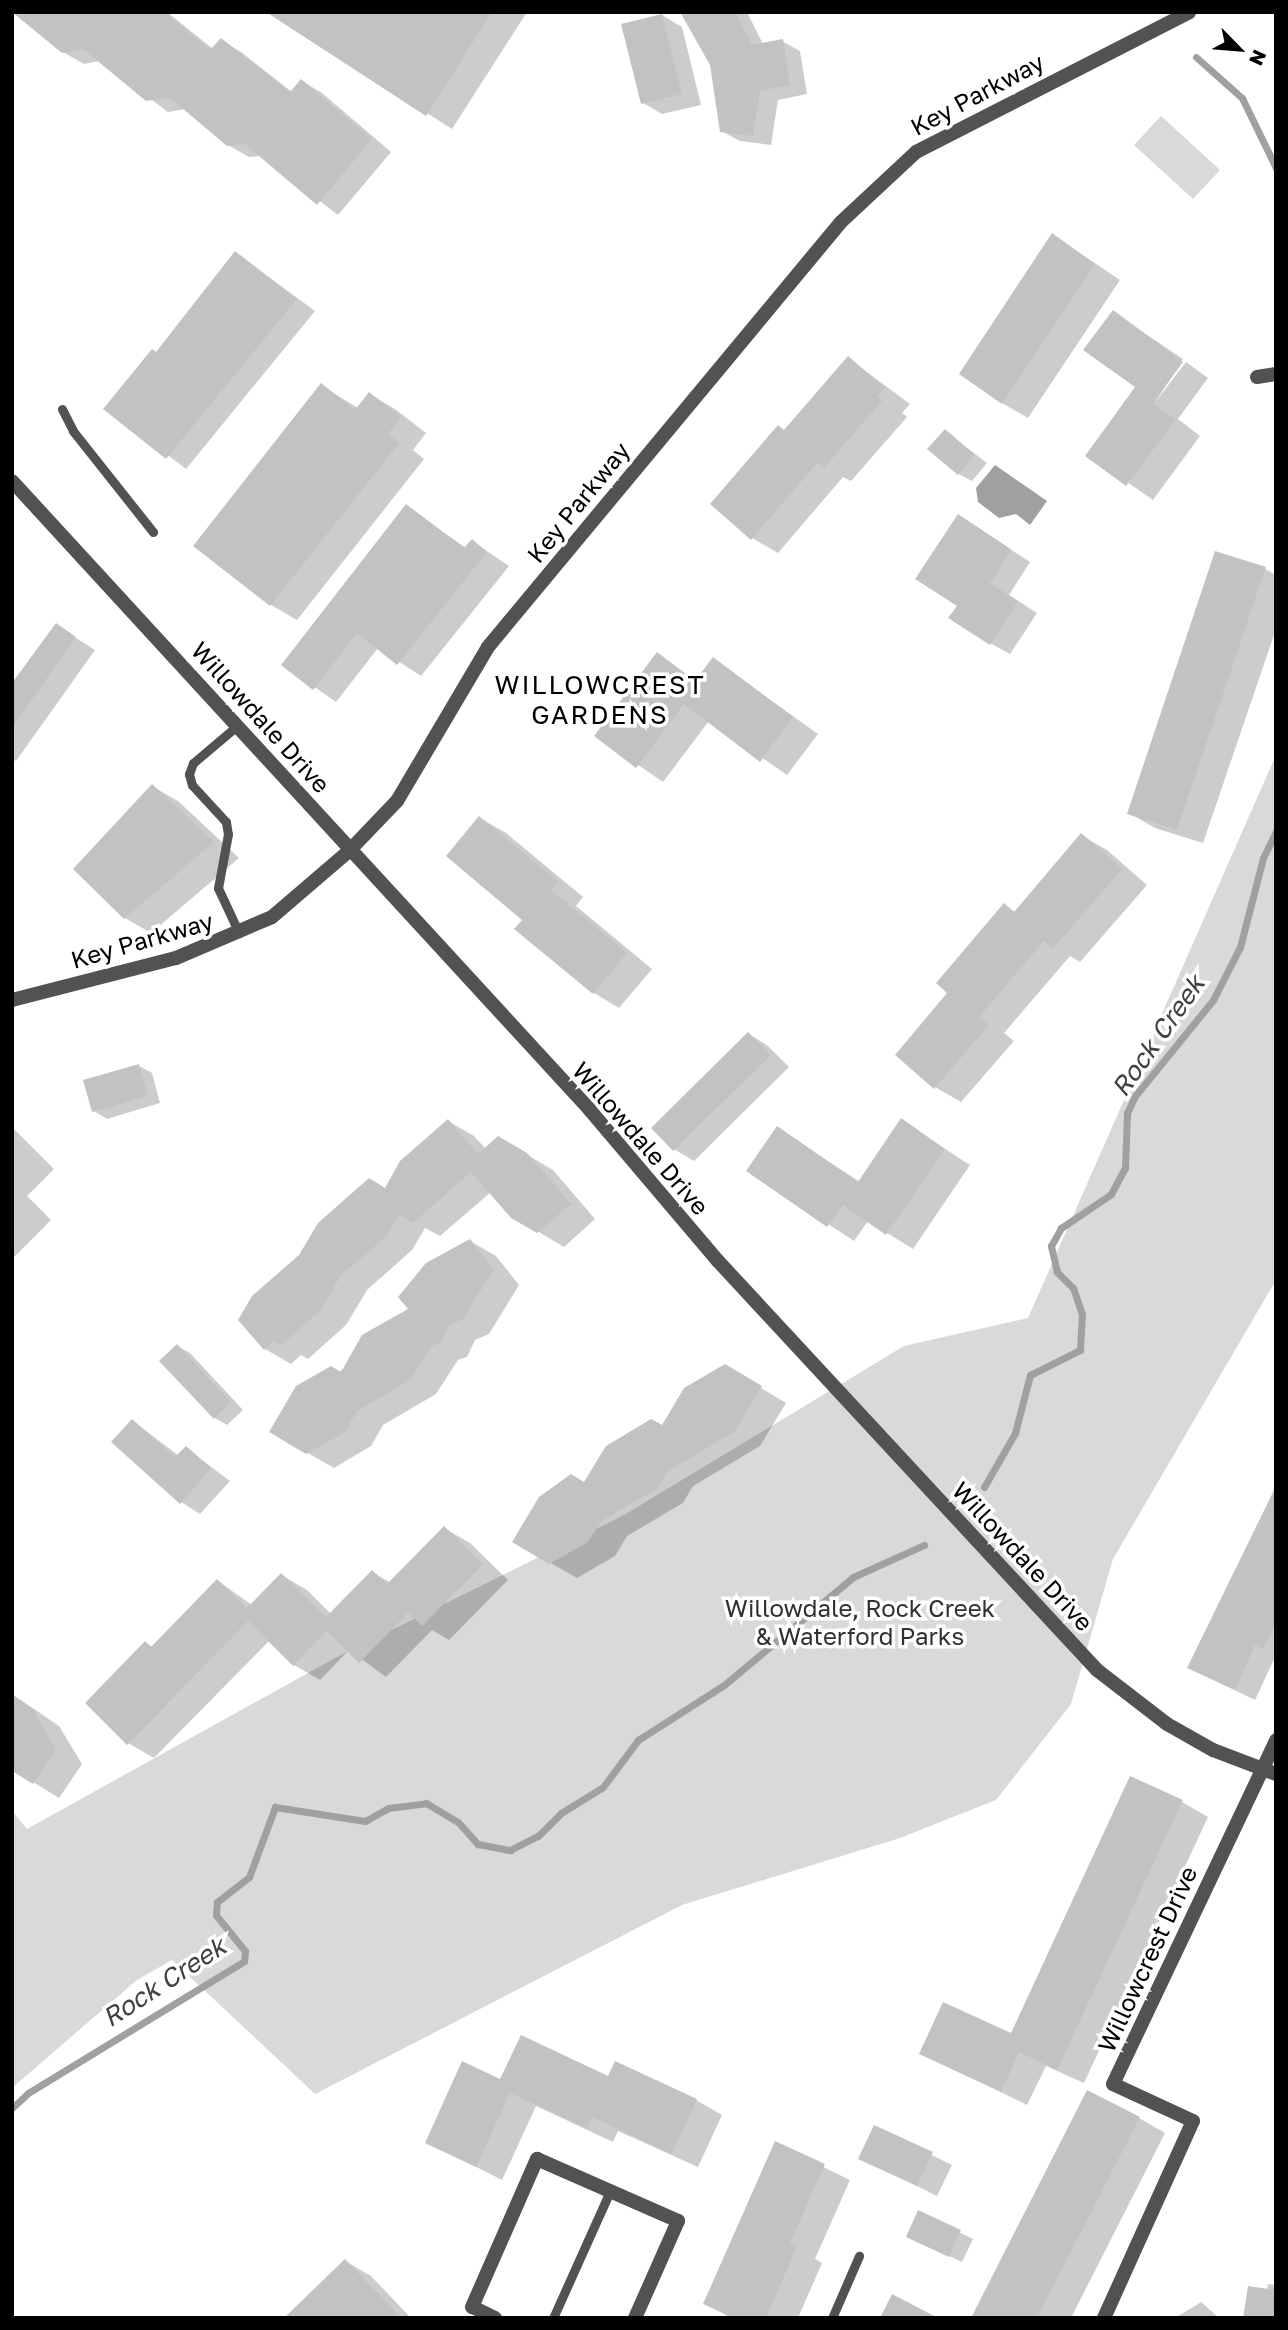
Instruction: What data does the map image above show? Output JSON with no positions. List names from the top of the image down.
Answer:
{
  "streets": {
    "street": ["Key Parkway", "Willowdale Drive", "Willowcrest Drive"]
  },
  "crossings": [
    ["Key Parkway", "Willowdale Drive"],
    ["Willowdale Drive", "Willowcrest Drive"]
  ],
  "districts": ["WILLOWCREST GARDENS"],
  "water": ["Rock Creek"],
  "parks": ["Willowdale, Rock Creek & Waterford Parks"],
  "north": "bottom right"
}
